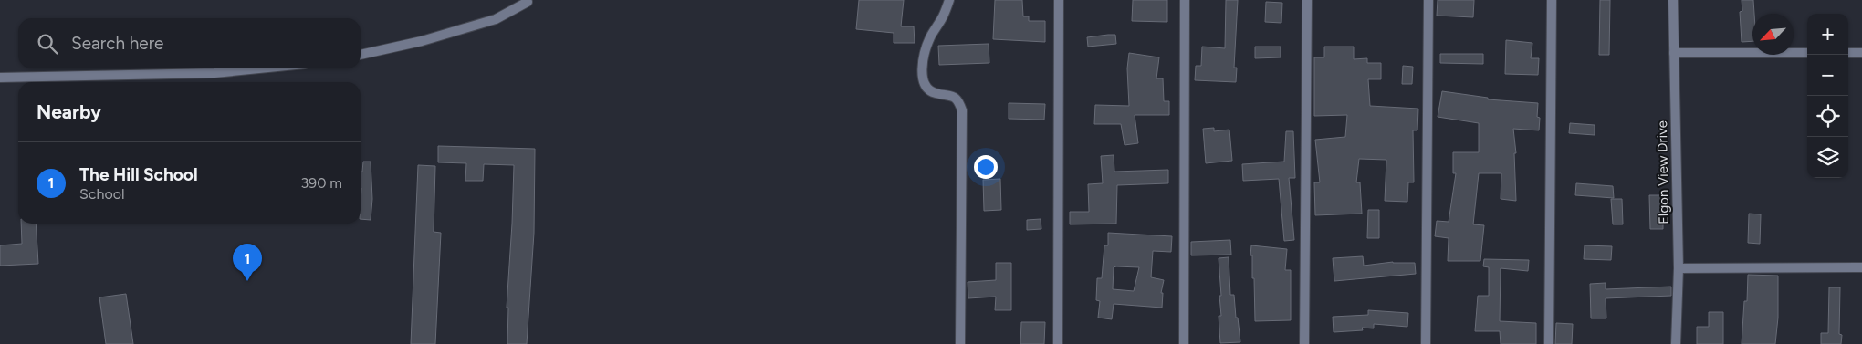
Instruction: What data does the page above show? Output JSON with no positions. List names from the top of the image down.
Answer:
{
  "streets": {
    "street": ["Elgon View Drive"]
  },
  "north": "bottom left",
  "page": {
    "map_buttons": ["+", "−"],
    "search": "Search here",
    "heading": "Nearby",
    "list": [
      {
        "mark": "1",
        "name": "The Hill School",
        "note": "School",
        "value": "390 m"
      }
    ],
    "pins": "1"
  }
}
